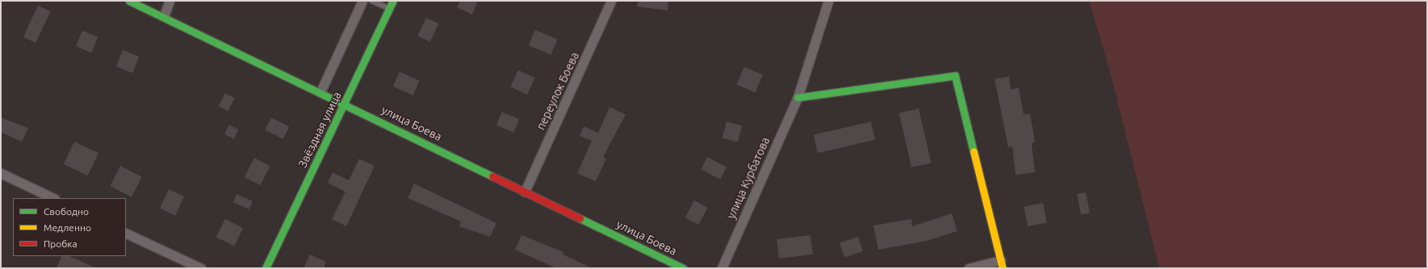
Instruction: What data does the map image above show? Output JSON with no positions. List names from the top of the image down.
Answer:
{
  "streets": {
    "street": [
      "переулок Боева",
      "улица Боева",
      "Звёздная улица",
      "улица Курбатова"
    ]
  },
  "crossings": [
    ["переулок Боева", "улица Боева"],
    ["улица Боева", "Звёздная улица"]
  ],
  "legend": ["Свободно", "Медленно", "Пробка"]
}
